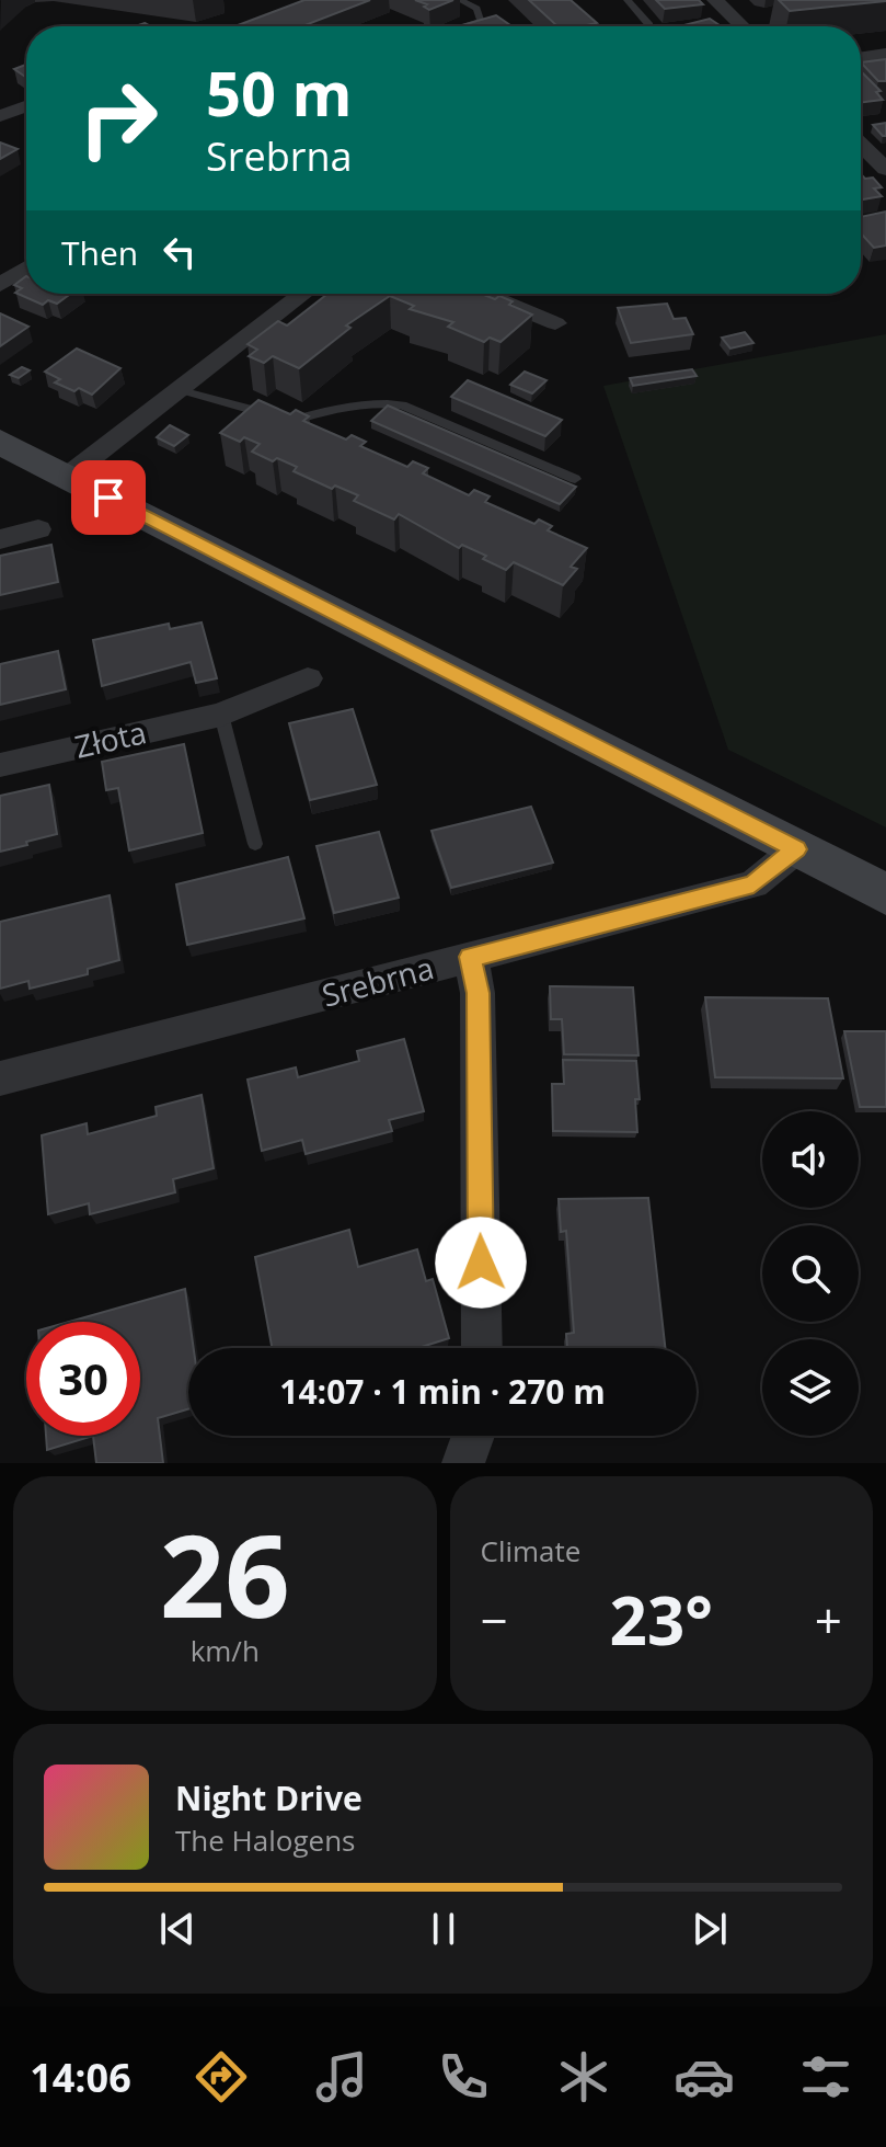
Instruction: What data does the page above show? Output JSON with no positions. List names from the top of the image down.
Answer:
{
  "streets": {
    "street": ["Złota", "Srebrna"]
  },
  "page": {
    "turn": ["50 m", "Srebrna"],
    "then": "Then",
    "limit": "30",
    "trip": "14:07 · 1 min · 270 m",
    "tile": [
      ["26", "km/h"],
      "Climate"
    ],
    "heat": ["−", "23°", "+"],
    "song": ["Night Drive", "The Halogens"],
    "tabs": "14:06"
  }
}
